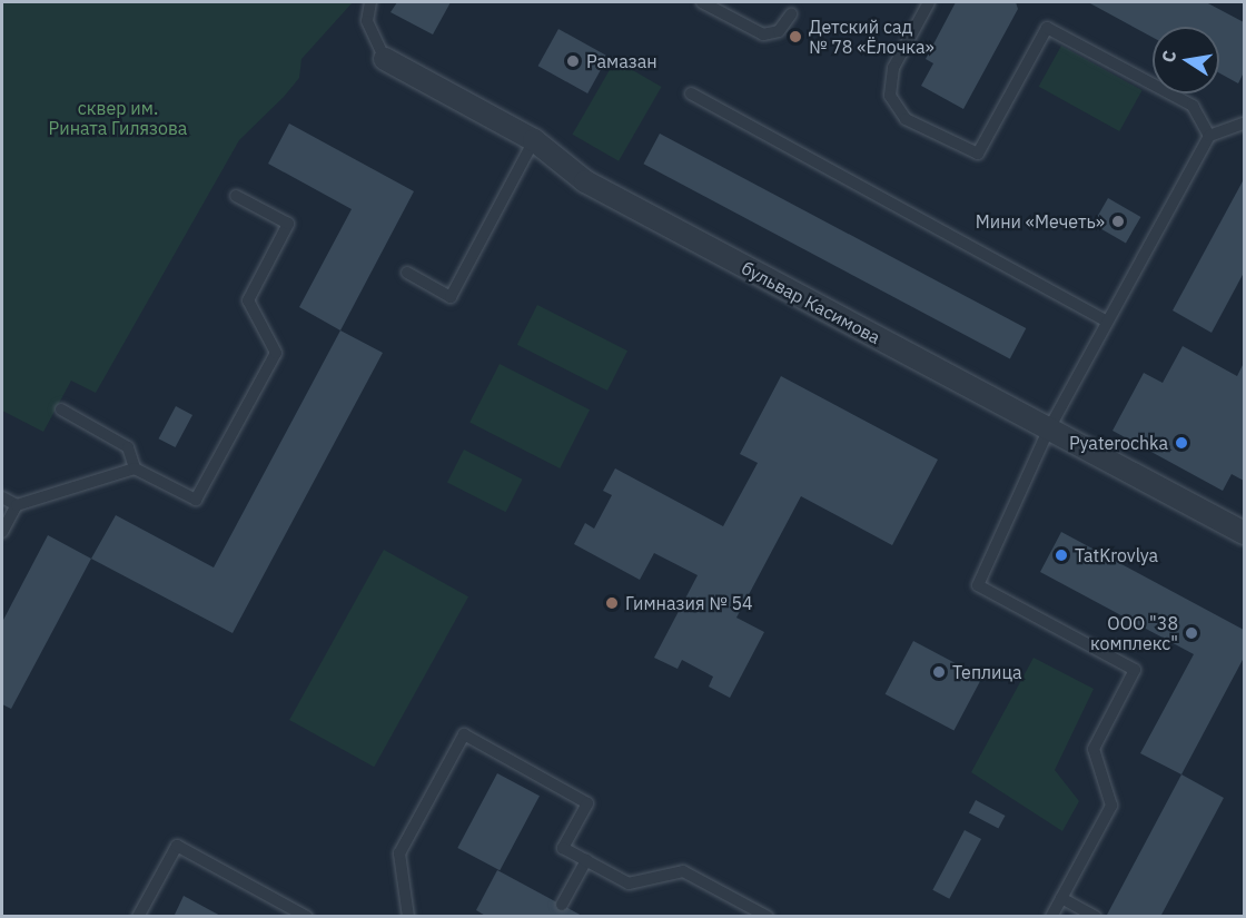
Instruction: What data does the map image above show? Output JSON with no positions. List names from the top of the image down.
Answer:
{
  "streets": {
    "street": ["бульвар Касимова"]
  },
  "parks": ["сквер им. Рината Гилязова"],
  "places": [
    "Детский сад № 78 «Ёлочка»",
    "Рамазан",
    "Мини «Мечеть»",
    "Pyaterochka",
    "TatKrovlya",
    "Гимназия № 54",
    "ООО \"38 комплекс\"",
    "Теплица"
  ],
  "north": "left"
}
